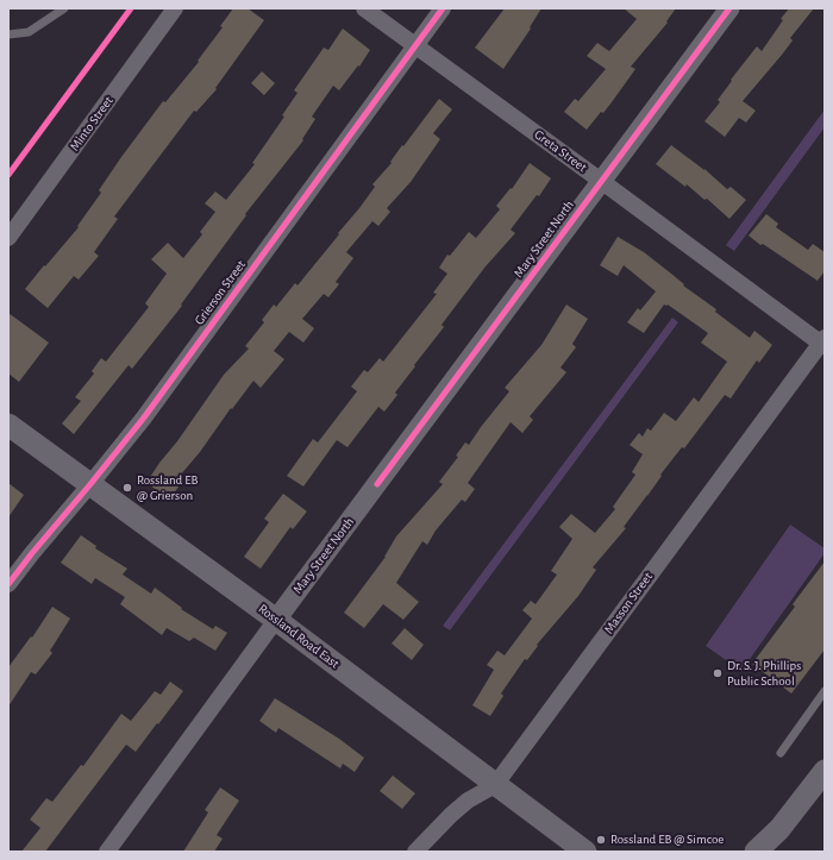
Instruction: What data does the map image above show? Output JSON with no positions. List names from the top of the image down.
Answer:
{
  "streets": {
    "main road": ["Rossland Road East"],
    "street": [
      "Minto Street",
      "Greta Street",
      "Mary Street North",
      "Grierson Street",
      "Masson Street"
    ]
  },
  "crossings": [
    ["Greta Street", "Mary Street North"],
    ["Greta Street", "Grierson Street"],
    ["Greta Street", "Masson Street"],
    ["Mary Street North", "Rossland Road East"],
    ["Grierson Street", "Rossland Road East"],
    ["Masson Street", "Rossland Road East"]
  ],
  "places": ["Rossland EB @ Grierson", "Dr. S. J. Phillips Public School", "Rossland EB @ Simcoe"]
}
